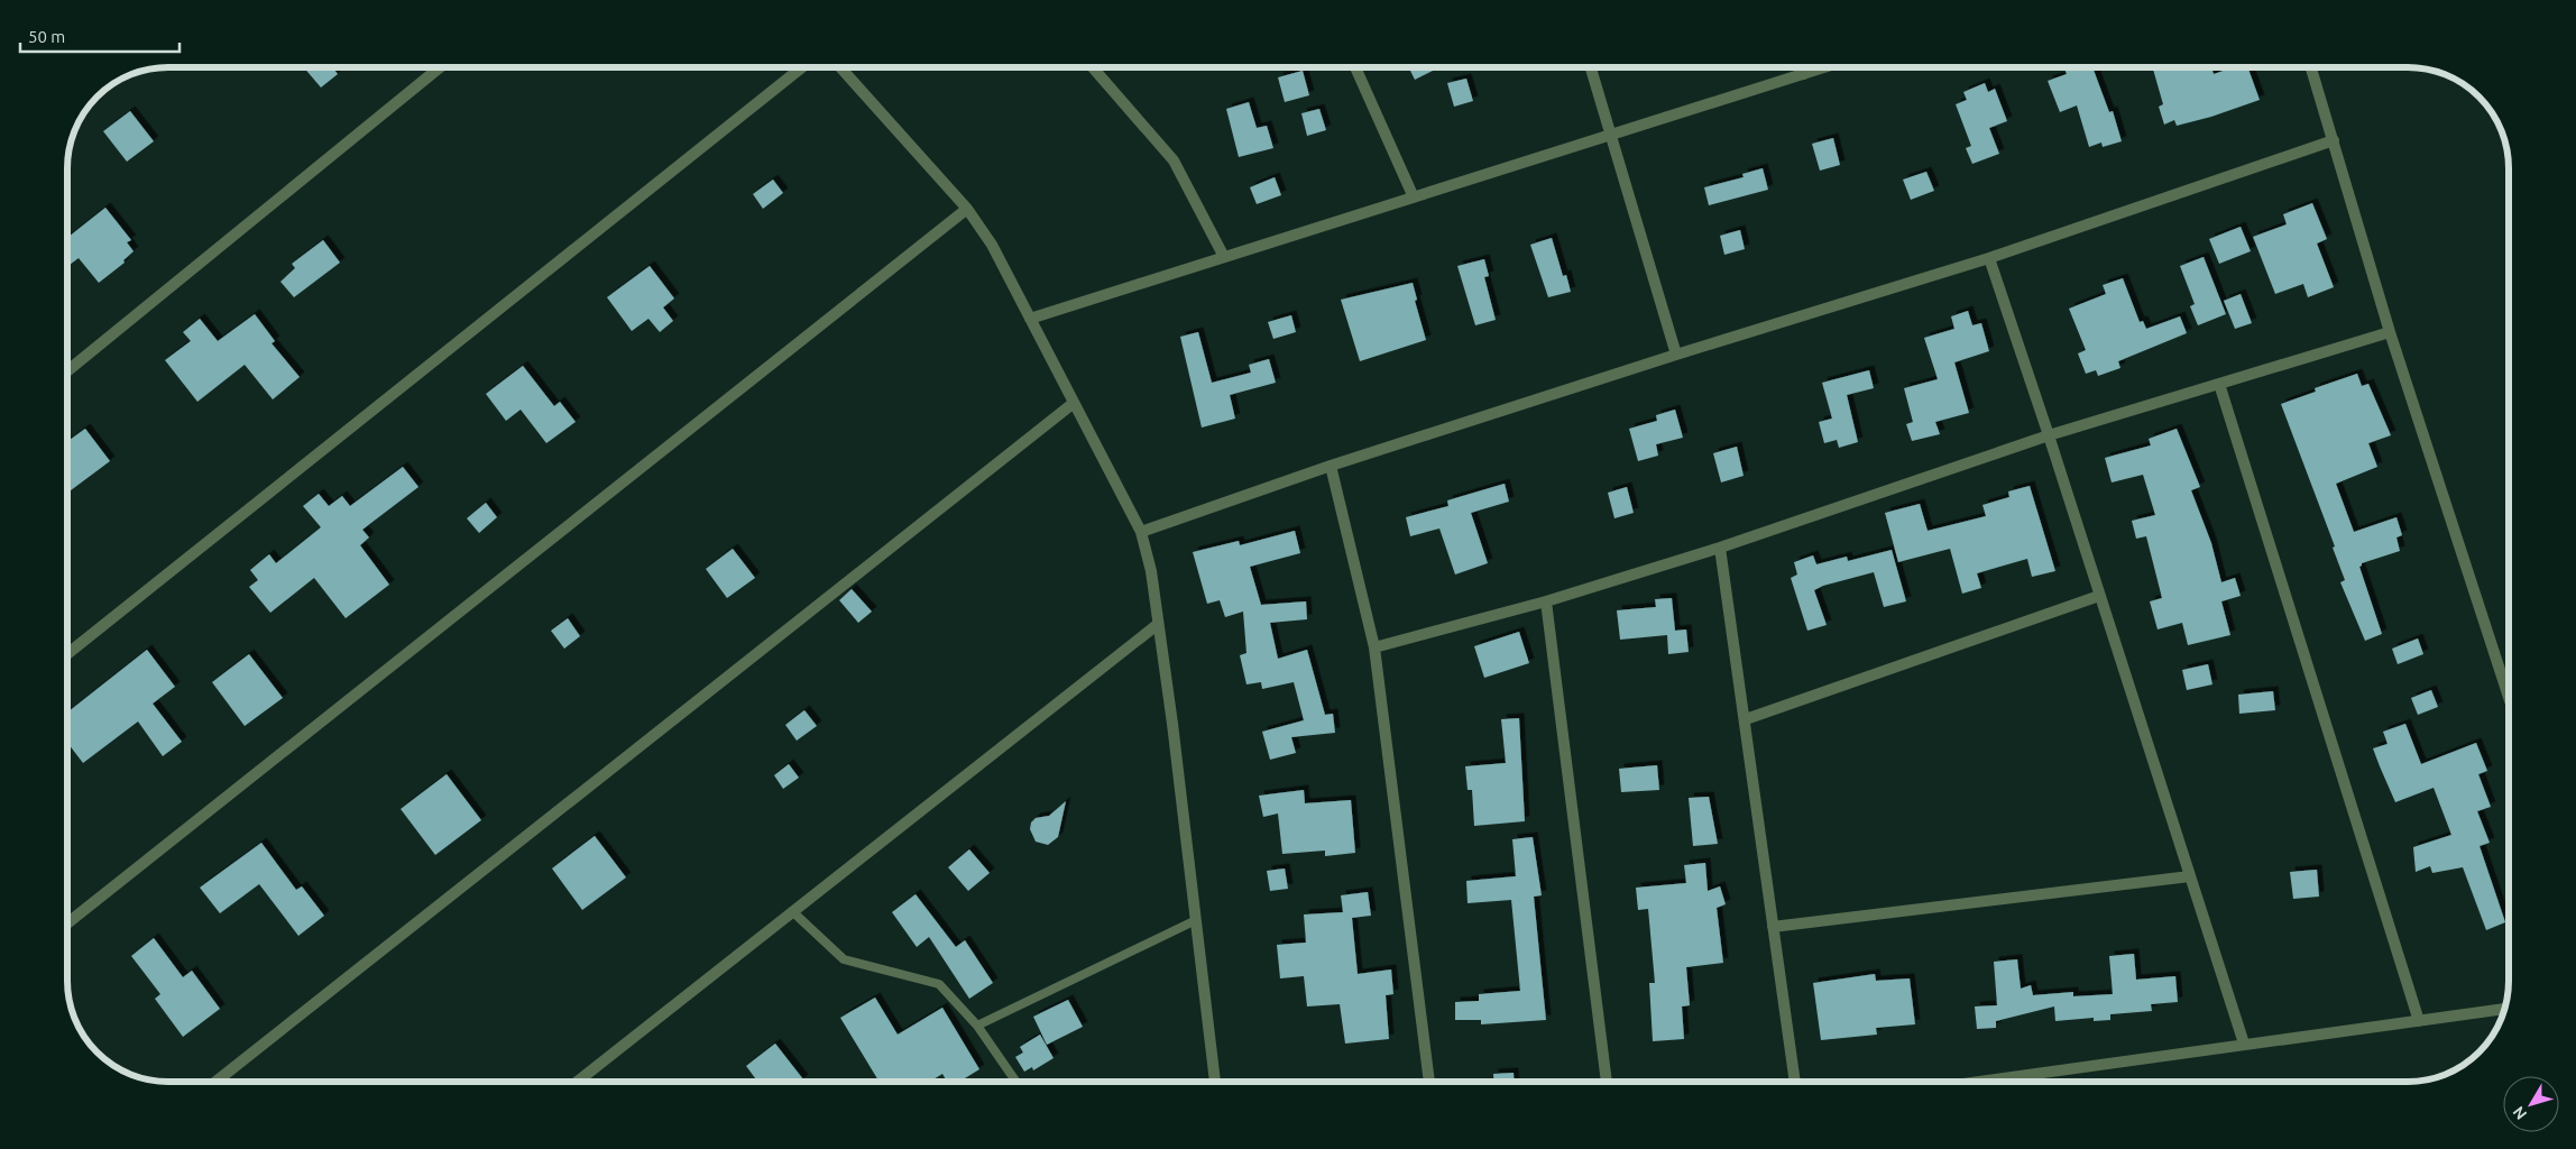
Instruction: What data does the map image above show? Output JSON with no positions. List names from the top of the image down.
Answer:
{
  "scale_bar": "50 m",
  "north": "bottom left"
}
